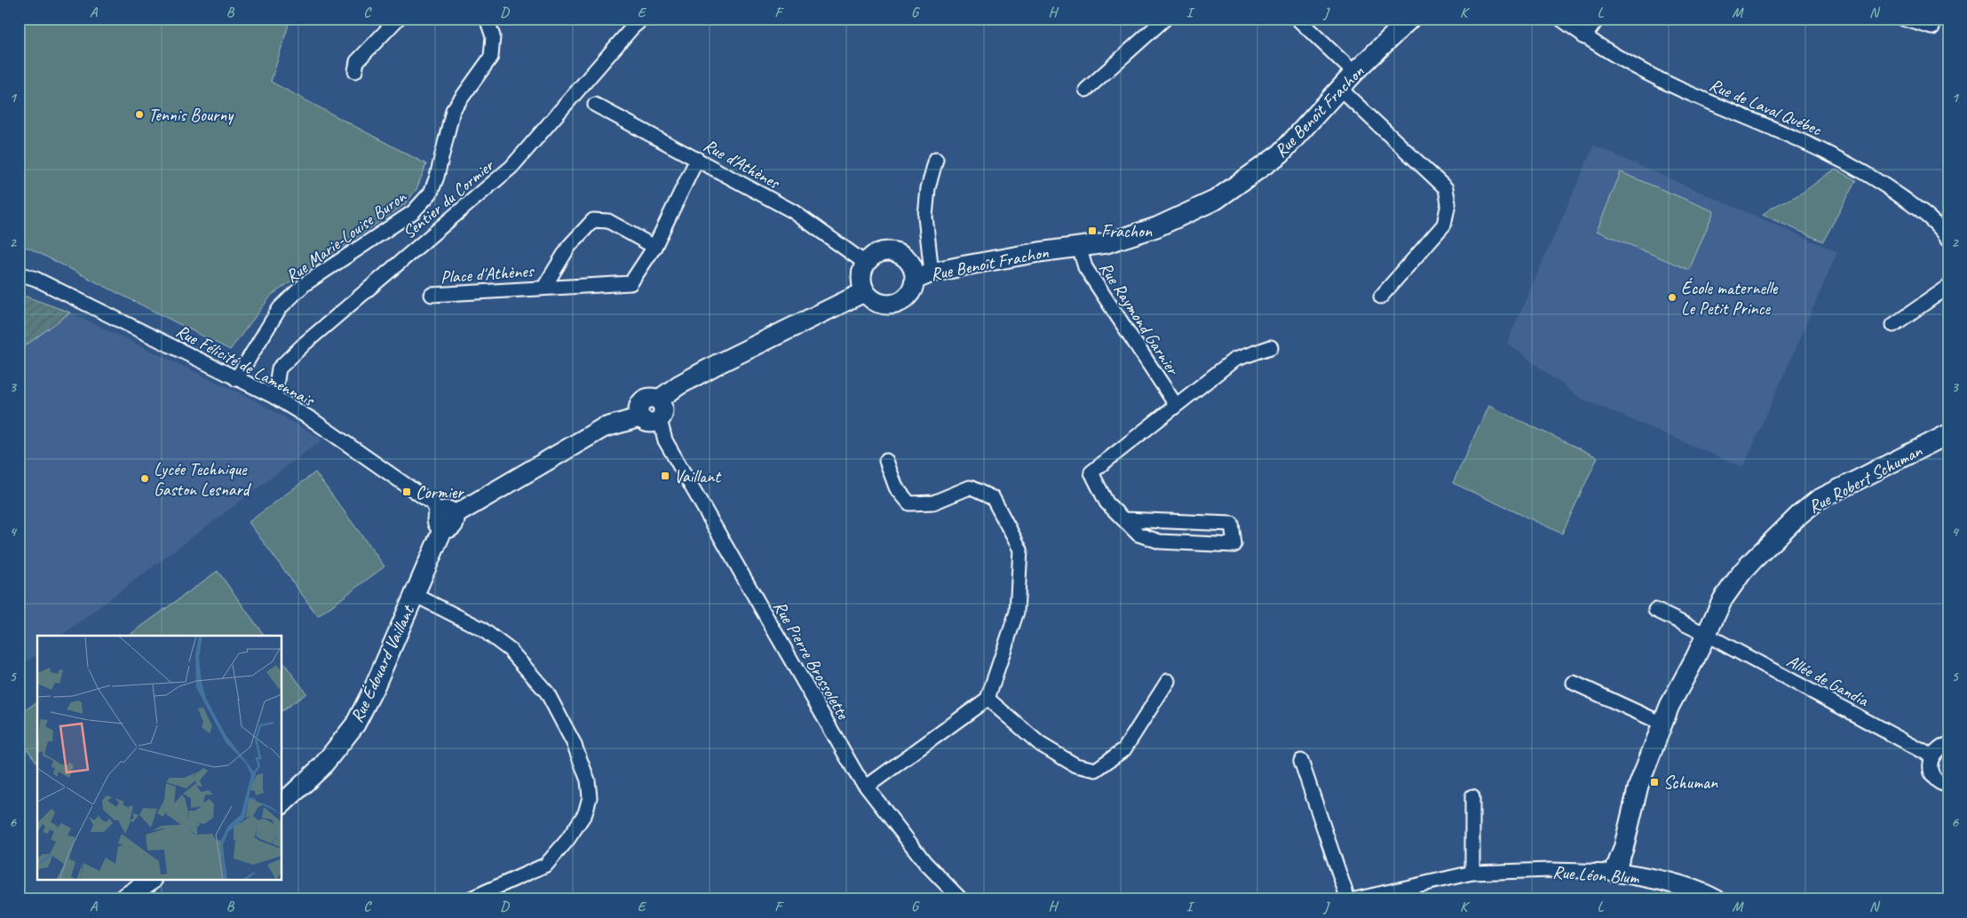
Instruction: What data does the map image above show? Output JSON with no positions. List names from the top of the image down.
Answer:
{
  "streets": {
    "street": [
      "Rue de Laval Québec",
      "Rue Benoît Frachon",
      "Rue d'Athènes",
      "Sentier du Cormier",
      "Rue Marie-Louise Buron",
      "Place d'Athènes",
      "Rue Raymond Garnier",
      "Rue Félicité de Lamennais",
      "Rue Robert Schuman",
      "Rue Pierre Brossolette",
      "Rue Édouard Vaillant",
      "Allée de Gandia",
      "Rue Léon Blum"
    ]
  },
  "crossings": [
    ["Rue Benoît Frachon", "Rue d'Athènes"],
    ["Rue Benoît Frachon", "Rue Raymond Garnier"],
    ["Rue d'Athènes", "Place d'Athènes"],
    ["Sentier du Cormier", "Rue Félicité de Lamennais"],
    ["Rue Marie-Louise Buron", "Rue Félicité de Lamennais"],
    ["Rue Félicité de Lamennais", "Rue Édouard Vaillant"],
    ["Rue Robert Schuman", "Allée de Gandia"],
    ["Rue Robert Schuman", "Rue Léon Blum"]
  ],
  "places": {
    "other": ["Tennis Bourny", "École maternelle Le Petit Prince", "Lycée Technique Gaston Lesnard"],
    "transit": [
      "Frachon",
      "Vaillant",
      "Cormier",
      "Schuman"
    ]
  },
  "grid": {
    "columns": [
      "A",
      "B",
      "C",
      "D",
      "E",
      "F",
      "G",
      "H",
      "I",
      "J",
      "K",
      "L",
      "M",
      "N"
    ],
    "rows": [
      "1",
      "2",
      "3",
      "4",
      "5",
      "6"
    ]
  }
}
